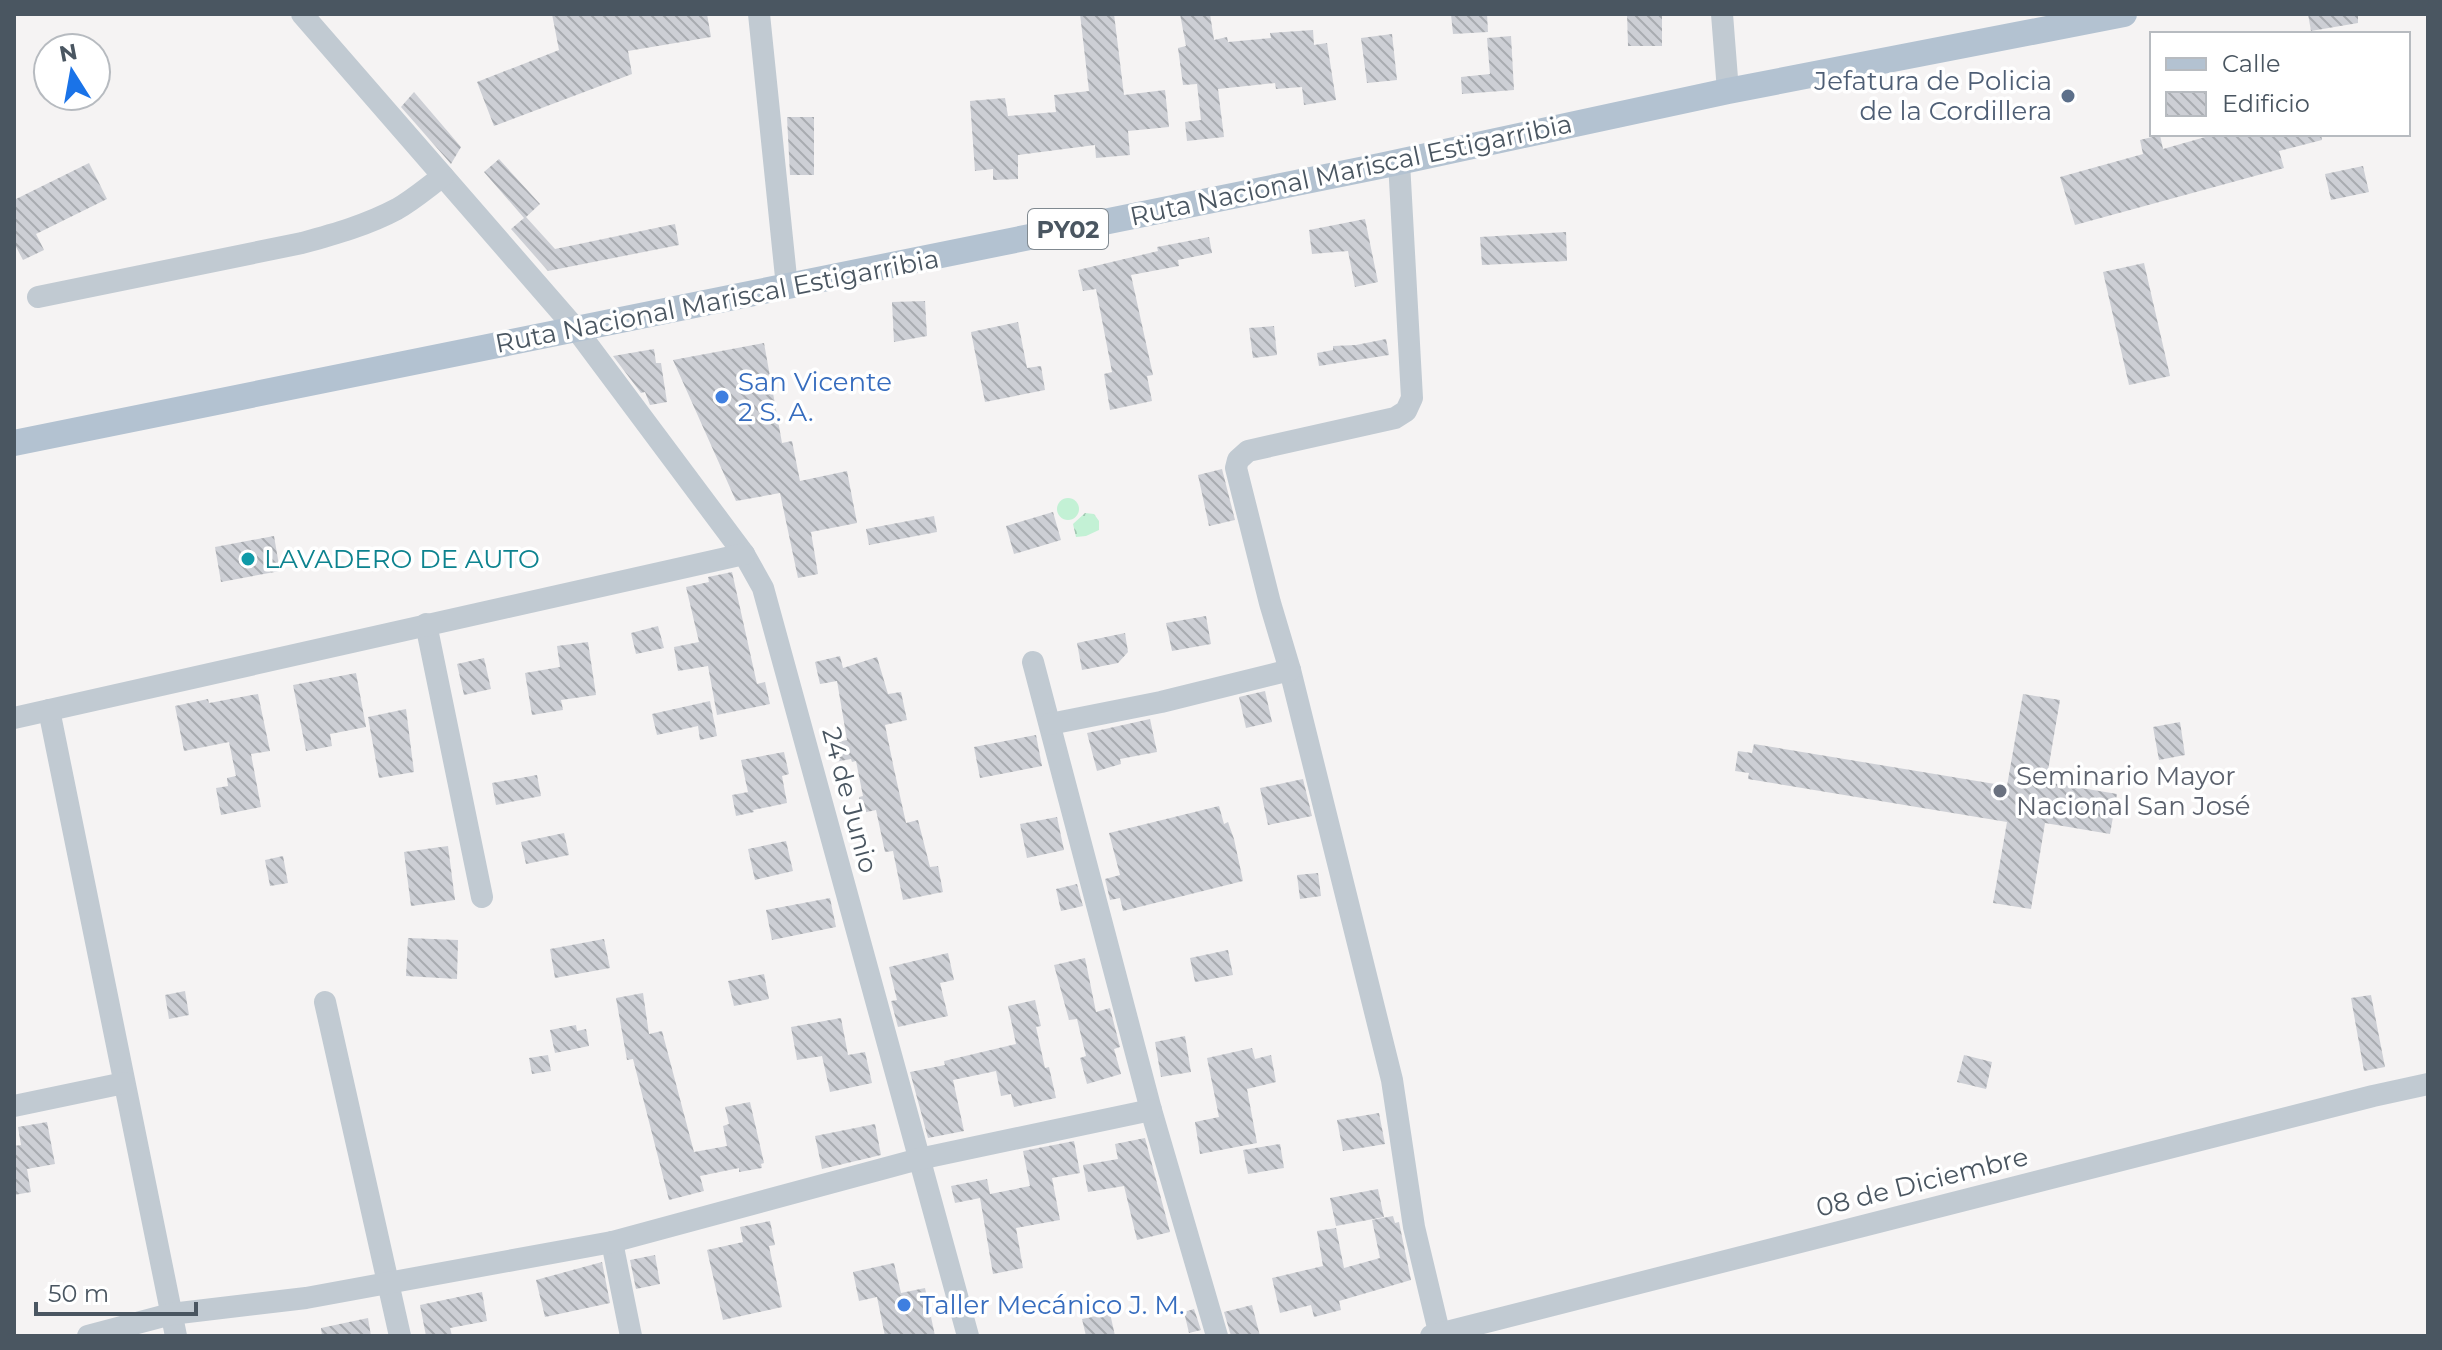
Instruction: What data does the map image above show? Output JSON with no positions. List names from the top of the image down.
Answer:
{
  "streets": {
    "main road": ["Ruta Nacional Mariscal Estigarribia", "PY02"],
    "street": ["24 de Junio", "08 de Diciembre"]
  },
  "crossings": [
    ["Ruta Nacional Mariscal Estigarribia", "24 de Junio"]
  ],
  "places": [
    "Jefatura de Policia de la Cordillera",
    "San Vicente 2 S. A.",
    "LAVADERO DE AUTO",
    "Seminario Mayor Nacional San José",
    "Taller Mecánico J. M."
  ],
  "legend": ["Calle", "Edificio"],
  "scale_bar": "50 m",
  "north": "top"
}
